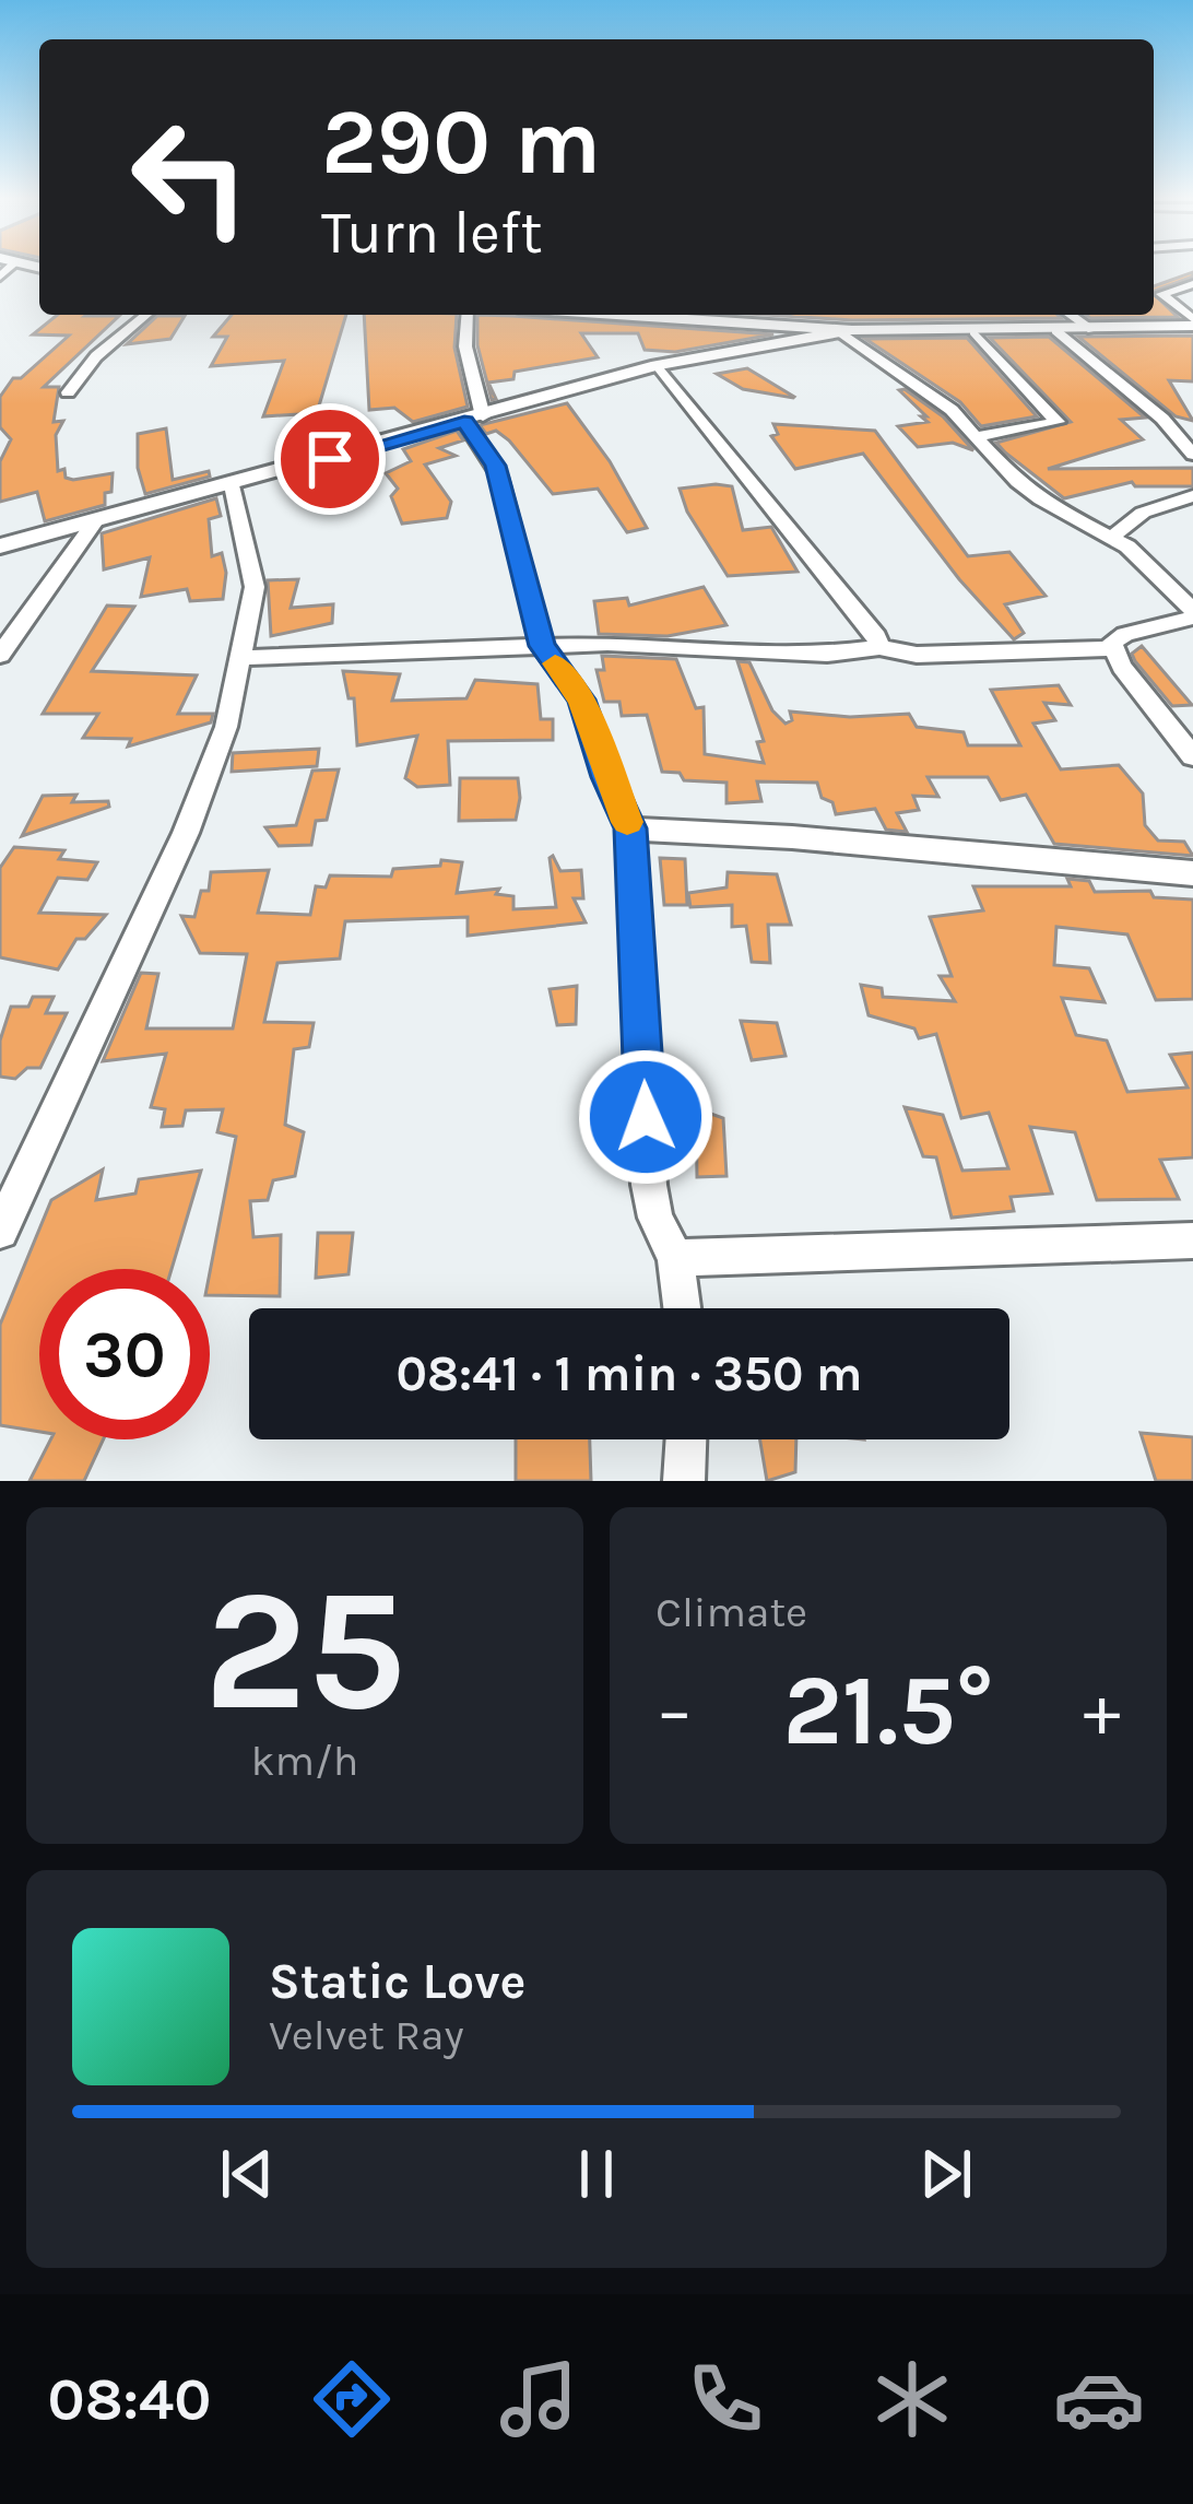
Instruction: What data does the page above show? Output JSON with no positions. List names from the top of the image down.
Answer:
{
  "page": {
    "turn": ["290 m", "Turn left"],
    "limit": "30",
    "trip": "08:41 · 1 min · 350 m",
    "tile": [
      ["25", "km/h"],
      "Climate"
    ],
    "heat": ["−", "21.5°", "+"],
    "song": ["Static Love", "Velvet Ray"],
    "tabs": "08:40"
  }
}
